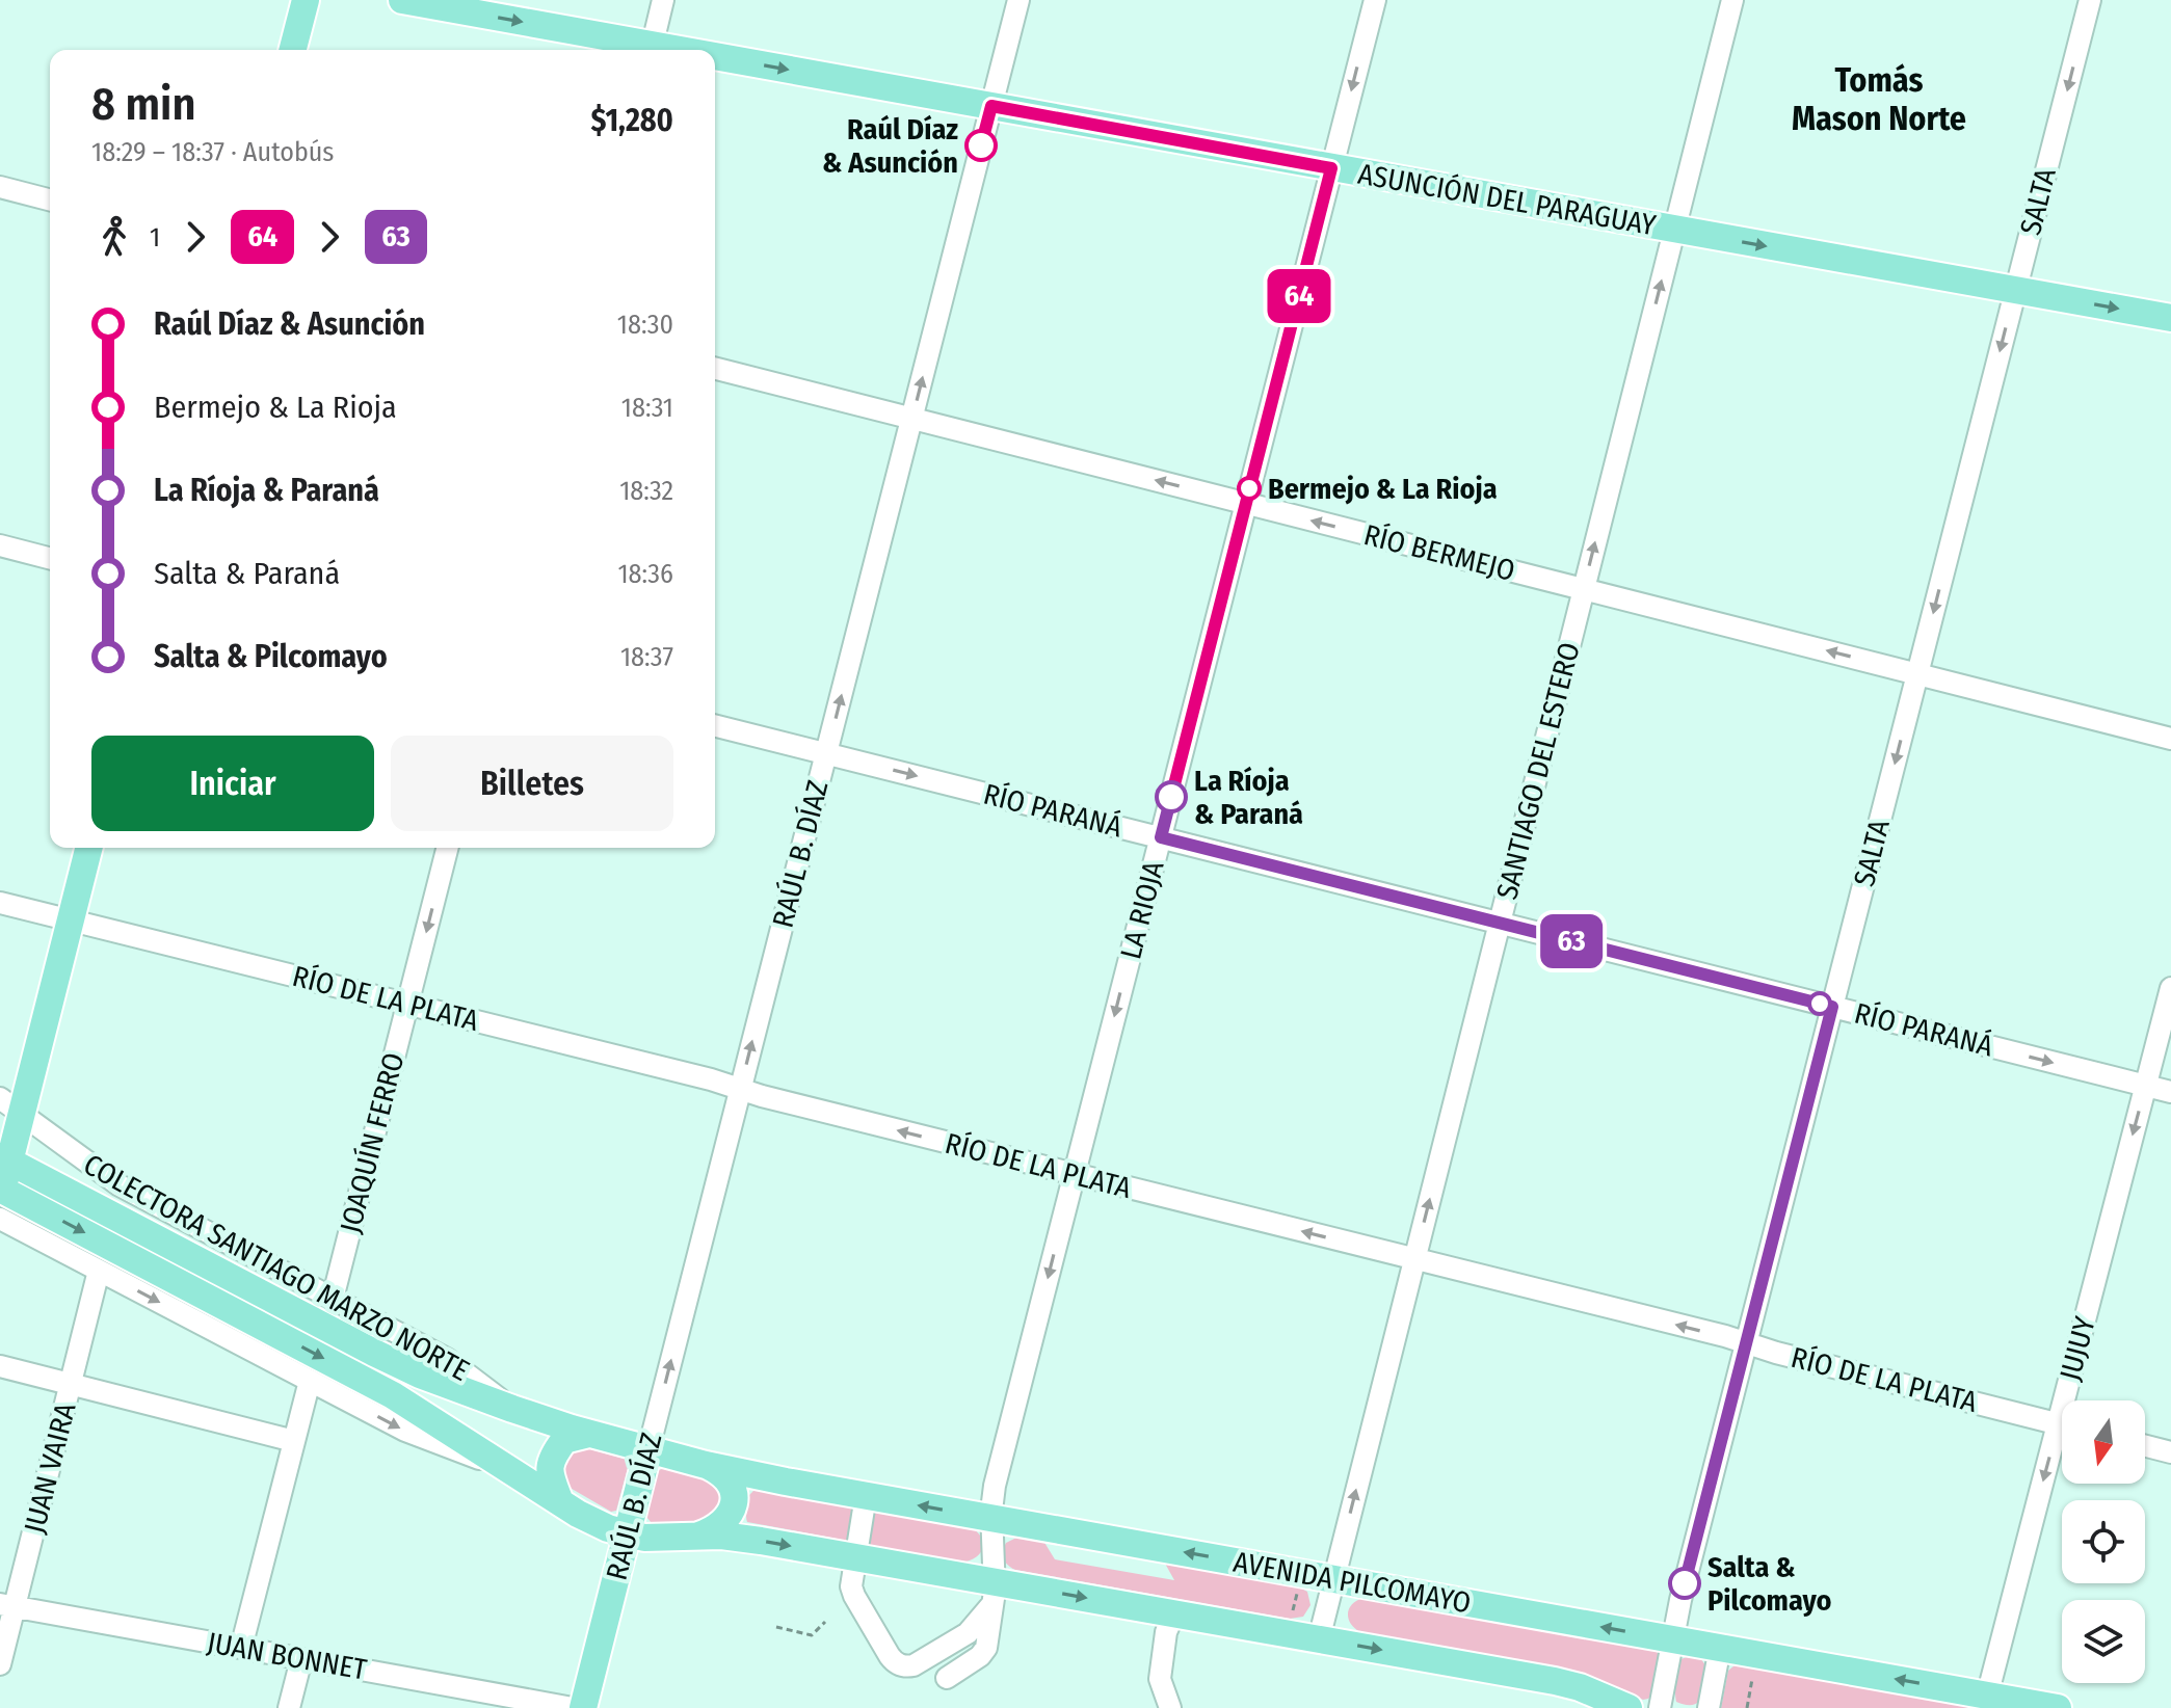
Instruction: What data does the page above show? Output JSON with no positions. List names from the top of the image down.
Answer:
{
  "streets": {
    "main road": ["ASUNCIÓN DEL PARAGUAY", "RAÚL B. DÍAZ", "AVENIDA PILCOMAYO"],
    "street": [
      "SALTA",
      "RÍO BERMEJO",
      "SANTIAGO DEL ESTERO",
      "RÍO PARANÁ",
      "LA RIOJA",
      "RÍO DE LA PLATA",
      "JOAQUÍN FERRO",
      "COLECTORA SANTIAGO MARZO NORTE",
      "JUJUY",
      "JUAN VAIRA",
      "JUAN BONNET"
    ]
  },
  "crossings": [
    ["ASUNCIÓN DEL PARAGUAY", "SALTA"],
    ["ASUNCIÓN DEL PARAGUAY", "SANTIAGO DEL ESTERO"],
    ["ASUNCIÓN DEL PARAGUAY", "RAÚL B. DÍAZ"],
    ["ASUNCIÓN DEL PARAGUAY", "LA RIOJA"],
    ["SALTA", "RÍO BERMEJO"],
    ["SALTA", "RÍO PARANÁ"],
    ["SALTA", "RÍO DE LA PLATA"],
    ["SALTA", "AVENIDA PILCOMAYO"],
    ["RÍO BERMEJO", "SANTIAGO DEL ESTERO"],
    ["RÍO BERMEJO", "RAÚL B. DÍAZ"],
    ["RÍO BERMEJO", "LA RIOJA"],
    ["SANTIAGO DEL ESTERO", "RÍO PARANÁ"],
    ["SANTIAGO DEL ESTERO", "RÍO DE LA PLATA"],
    ["SANTIAGO DEL ESTERO", "AVENIDA PILCOMAYO"],
    ["RÍO PARANÁ", "RAÚL B. DÍAZ"],
    ["RÍO PARANÁ", "LA RIOJA"],
    ["RÍO PARANÁ", "JUJUY"],
    ["RAÚL B. DÍAZ", "RÍO DE LA PLATA"],
    ["RAÚL B. DÍAZ", "AVENIDA PILCOMAYO"],
    ["LA RIOJA", "RÍO DE LA PLATA"],
    ["LA RIOJA", "AVENIDA PILCOMAYO"],
    ["RÍO DE LA PLATA", "JOAQUÍN FERRO"],
    ["JOAQUÍN FERRO", "COLECTORA SANTIAGO MARZO NORTE"],
    ["COLECTORA SANTIAGO MARZO NORTE", "AVENIDA PILCOMAYO"],
    ["JUJUY", "AVENIDA PILCOMAYO"],
    ["JUAN VAIRA", "JUAN BONNET"]
  ],
  "one_way": [
    "ASUNCIÓN DEL PARAGUAY",
    "SALTA",
    "RÍO BERMEJO",
    "SANTIAGO DEL ESTERO",
    "RÍO PARANÁ",
    "RAÚL B. DÍAZ",
    "LA RIOJA",
    "RÍO DE LA PLATA",
    "JUJUY"
  ],
  "districts": ["Tomás Mason Norte"],
  "places": [
    "Raúl Díaz & Asunción",
    "Bermejo & La Rioja",
    "La Ríoja & Paraná",
    "Salta & Pilcomayo"
  ],
  "lines": ["bus line 64", "bus line 63"],
  "north": "bottom",
  "page": {
    "on_map": ["64", "63"],
    "heading": ["8 min", "18:29 – 18:37 · Autobús", "$1,280"],
    "legs": ["1", "64", "63"],
    "list": [
      {
        "name": "Raúl Díaz & Asunción",
        "value": "18:30"
      },
      {
        "name": "Bermejo & La Rioja",
        "value": "18:31"
      },
      {
        "name": "La Ríoja & Paraná",
        "value": "18:32"
      },
      {
        "name": "Salta & Paraná",
        "value": "18:36"
      },
      {
        "name": "Salta & Pilcomayo",
        "value": "18:37"
      }
    ],
    "buttons": ["Iniciar", "Billetes"]
  }
}
